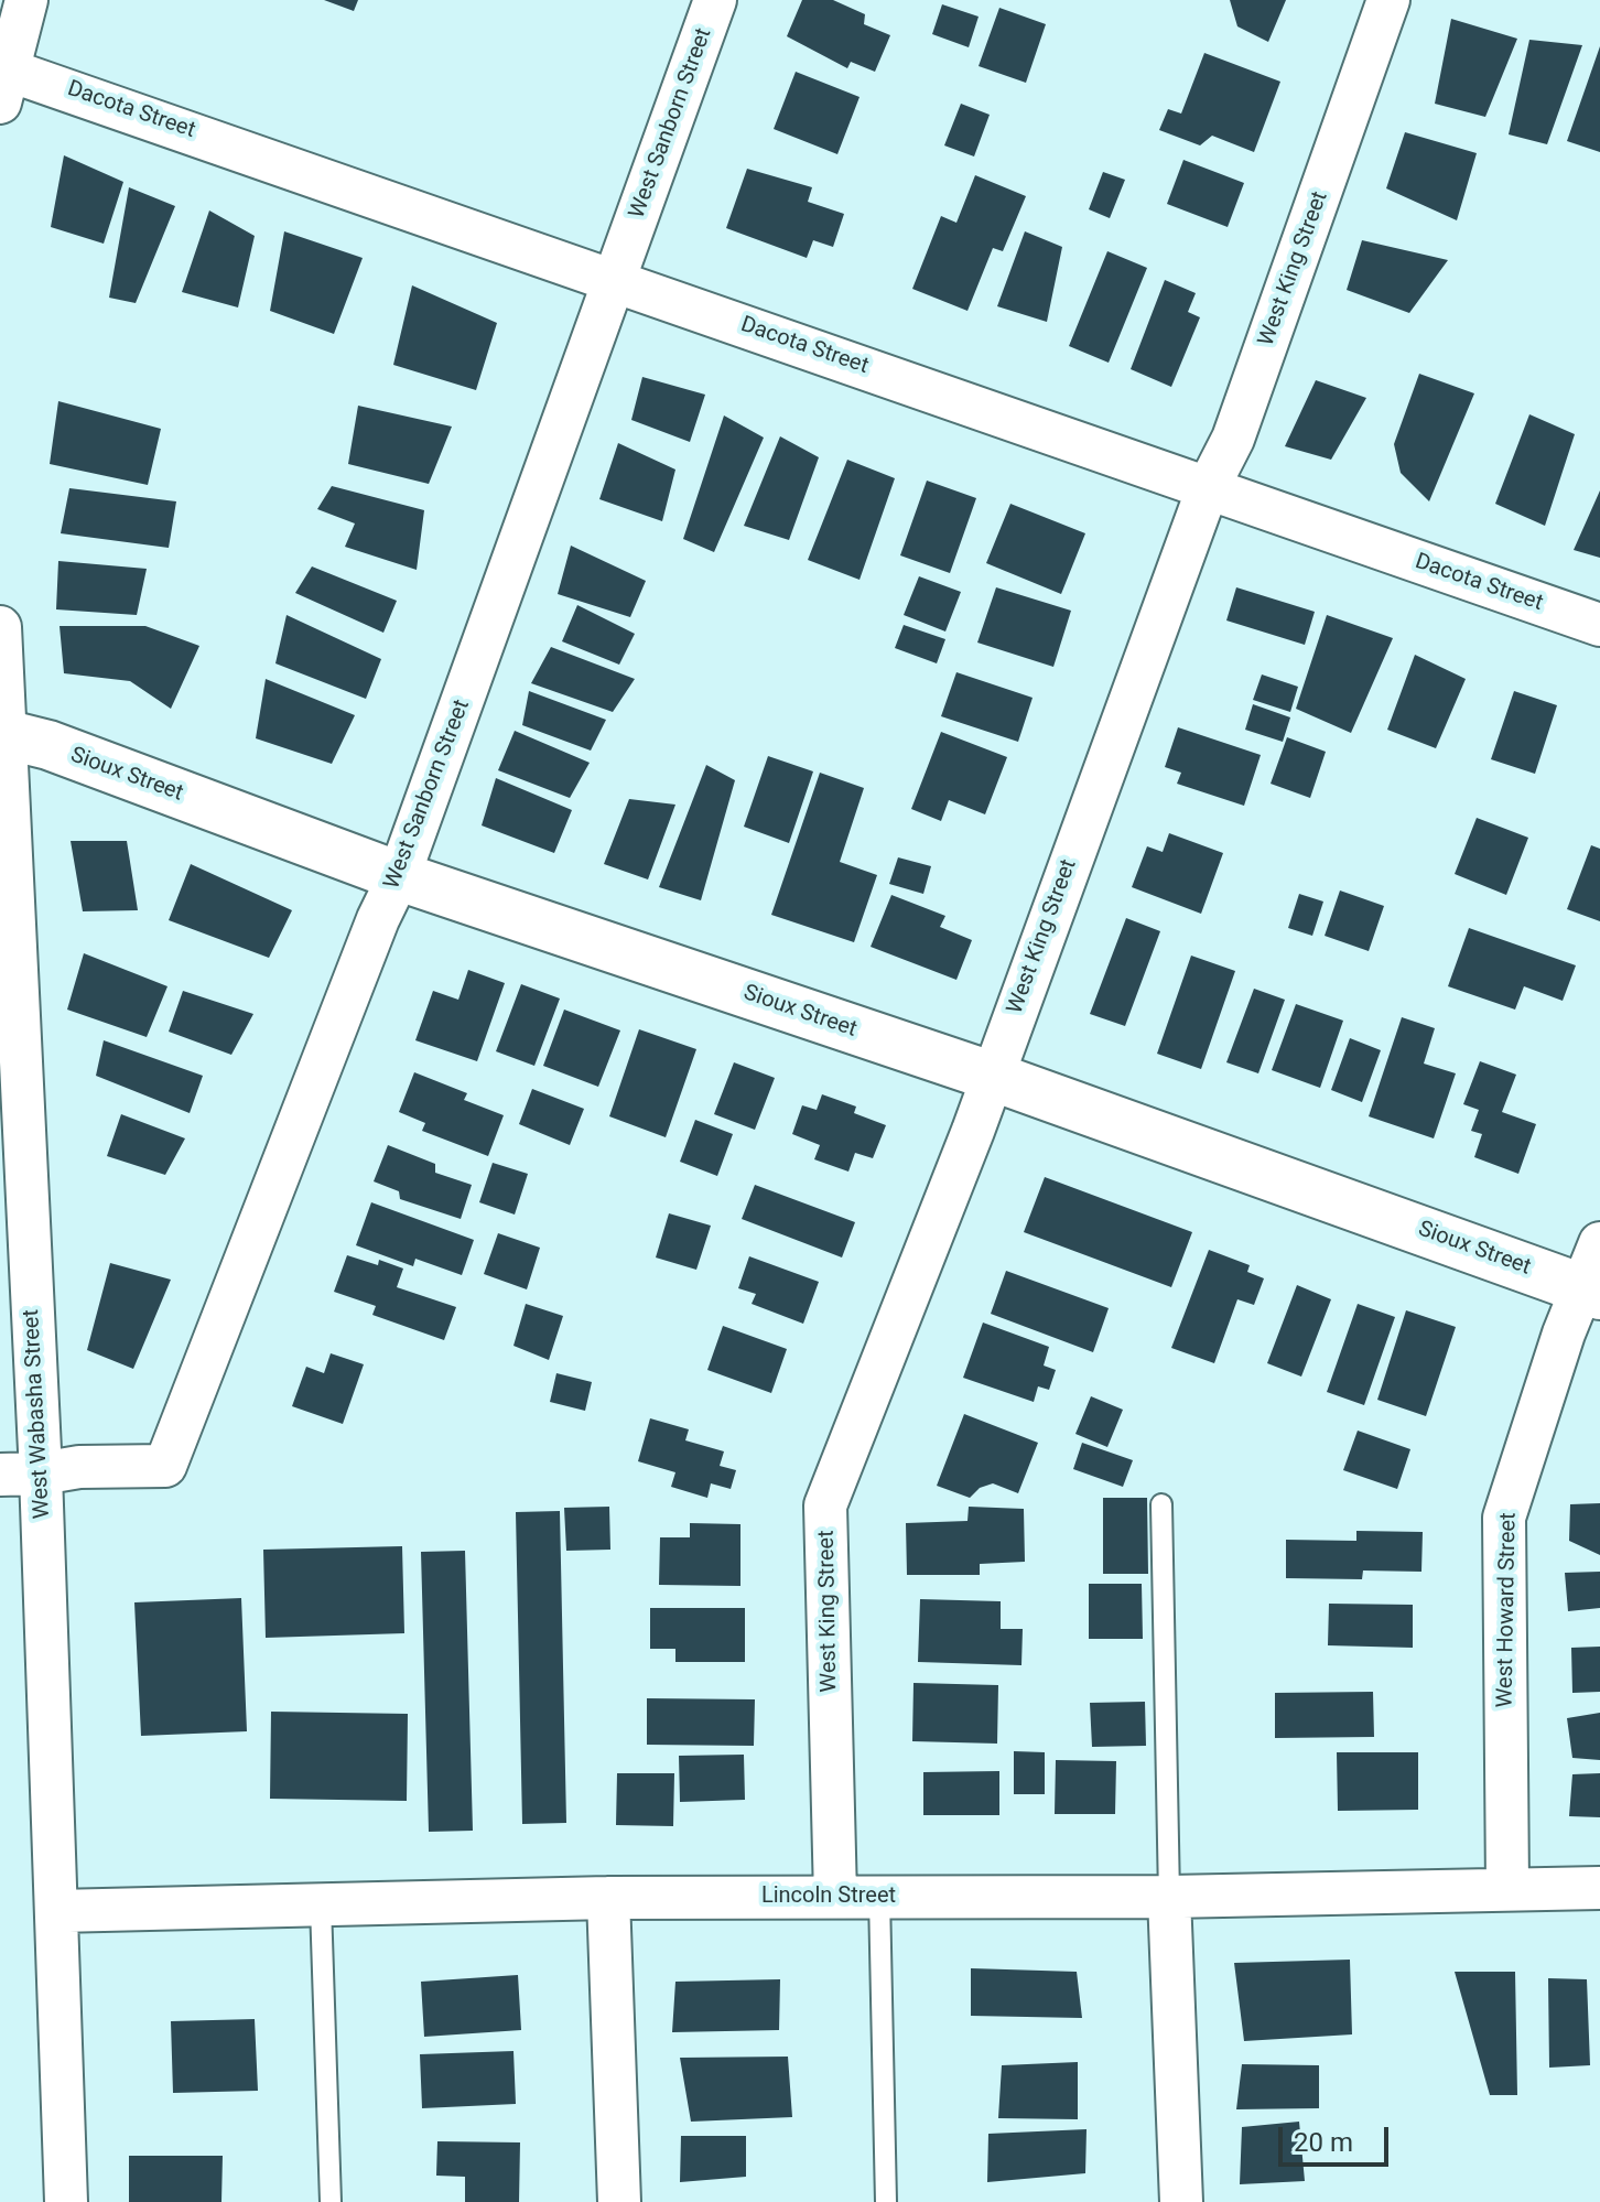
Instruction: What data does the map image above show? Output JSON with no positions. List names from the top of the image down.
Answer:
{
  "streets": {
    "street": [
      "Dacota Street",
      "West Sanborn Street",
      "West King Street",
      "Sioux Street",
      "West Wabasha Street",
      "West Howard Street",
      "Lincoln Street"
    ]
  },
  "crossings": [
    ["Dacota Street", "West Sanborn Street"],
    ["Dacota Street", "West King Street"],
    ["West Sanborn Street", "Sioux Street"],
    ["West Sanborn Street", "West Wabasha Street"],
    ["West King Street", "Sioux Street"],
    ["West King Street", "Lincoln Street"],
    ["Sioux Street", "West Wabasha Street"],
    ["Sioux Street", "West Howard Street"],
    ["West Wabasha Street", "Lincoln Street"],
    ["West Howard Street", "Lincoln Street"]
  ],
  "scale_bar": "20 m"
}
